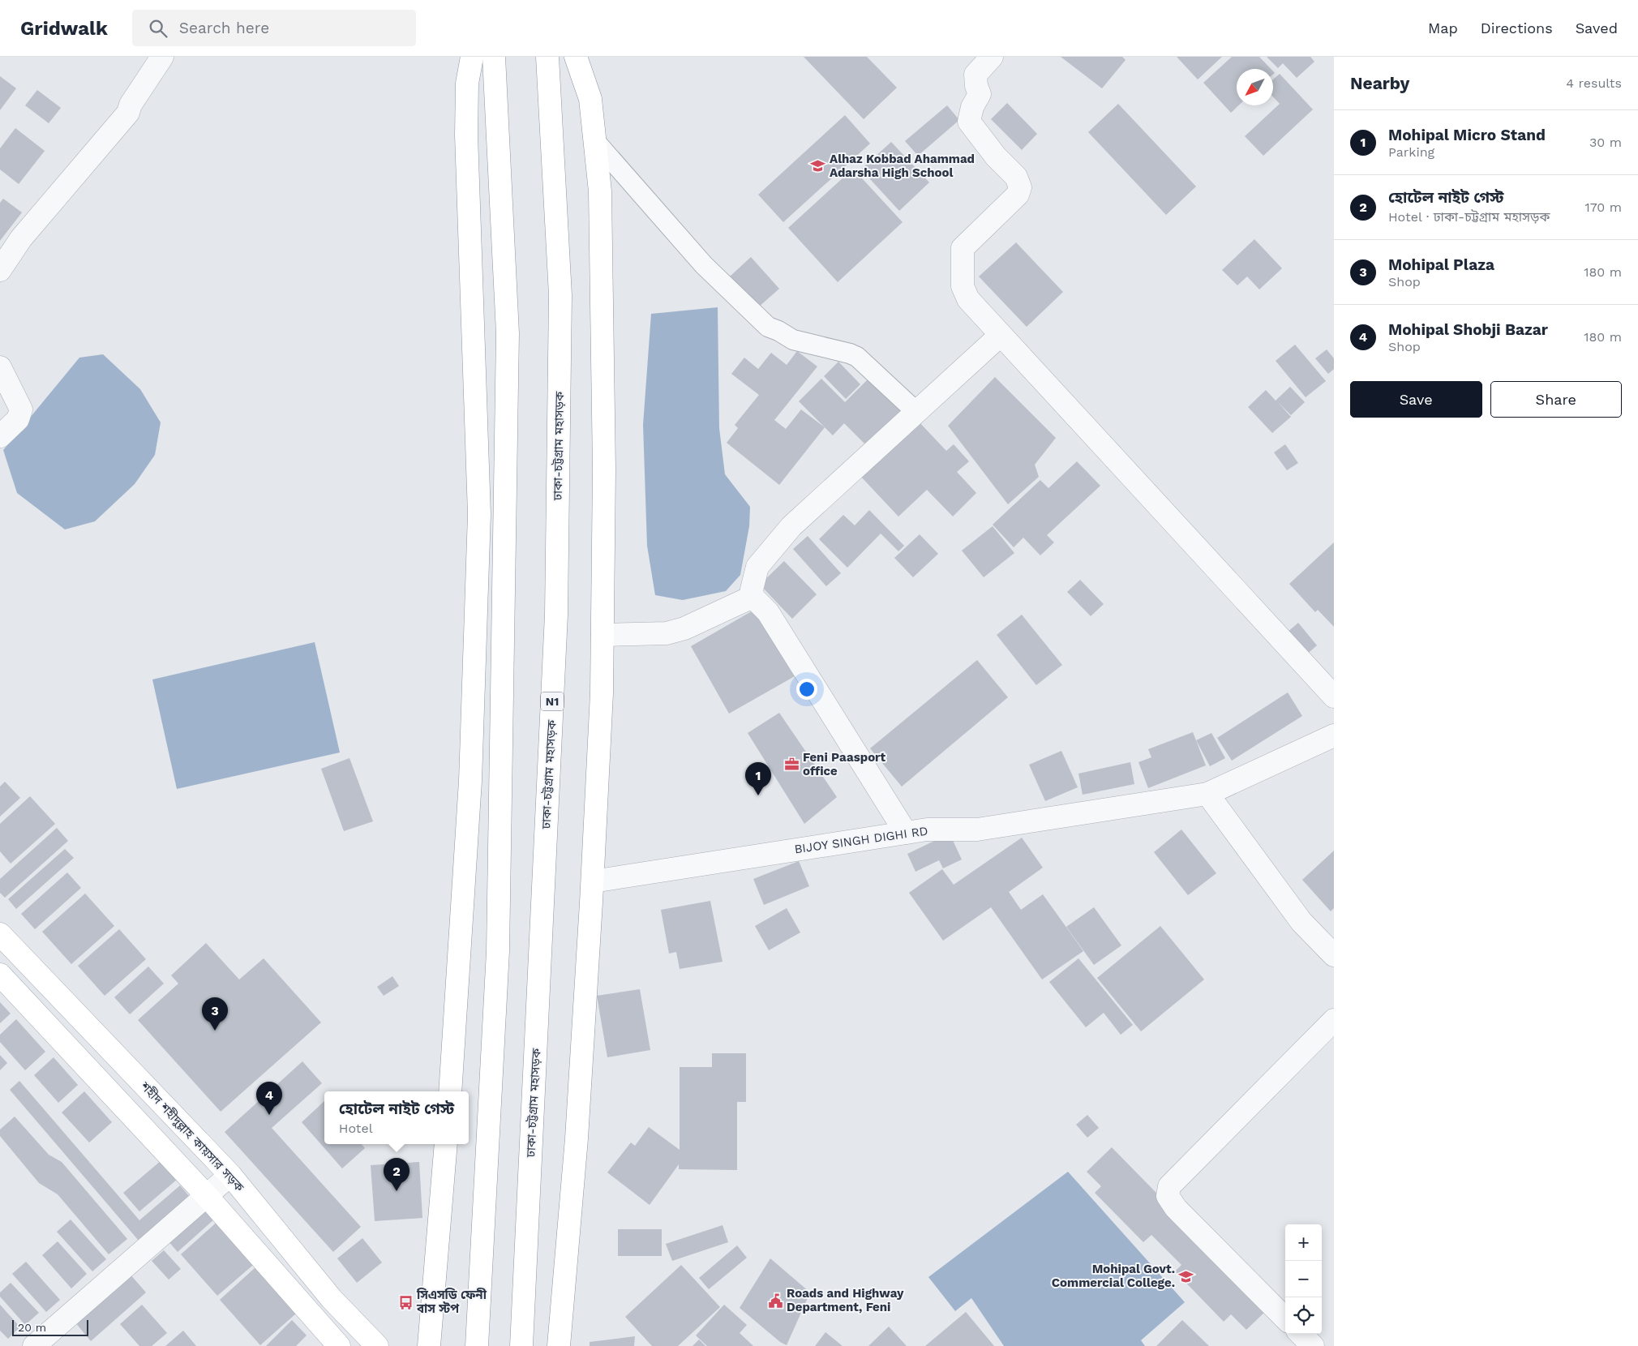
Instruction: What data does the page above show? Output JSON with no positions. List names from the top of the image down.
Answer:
{
  "streets": {
    "main road": ["ঢাকা-চট্টগ্রাম মহাসড়ক", "N1", "শহীদ শহীদুল্লাহ কায়সার সড়ক"],
    "street": ["BIJOY SINGH DIGHI RD"]
  },
  "places": {
    "school or university": ["Alhaz Kobbad Ahammad Adarsha High School", "Mohipal Govt. Commercial College."],
    "office": ["Feni Paasport office"],
    "public building": ["Roads and Highway Department, Feni"],
    "bus stop": ["সিএসডি ফেনী বাস স্টপ"]
  },
  "scale_bar": "20 m",
  "north": "bottom left",
  "page": {
    "header": "Gridwalk",
    "search": "Search here",
    "nav": ["Map", "Directions", "Saved"],
    "heading": ["Nearby", "4 results"],
    "list": [
      {
        "mark": "1",
        "name": "Mohipal Micro Stand",
        "note": "Parking",
        "value": "30 m"
      },
      {
        "mark": "2",
        "name": "হোটেল নাইট গেস্ট",
        "note": "Hotel · ঢাকা-চট্টগ্রাম মহাসড়ক",
        "value": "170 m"
      },
      {
        "mark": "3",
        "name": "Mohipal Plaza",
        "note": "Shop",
        "value": "180 m"
      },
      {
        "mark": "4",
        "name": "Mohipal Shobji Bazar",
        "note": "Shop",
        "value": "180 m"
      }
    ],
    "buttons": ["Save", "Share"],
    "pins": [
      "1",
      "3",
      "4",
      "2"
    ],
    "popup": ["হোটেল নাইট গেস্ট", "Hotel"],
    "map_buttons": ["+", "−"],
    "scale": "20 m"
  }
}
